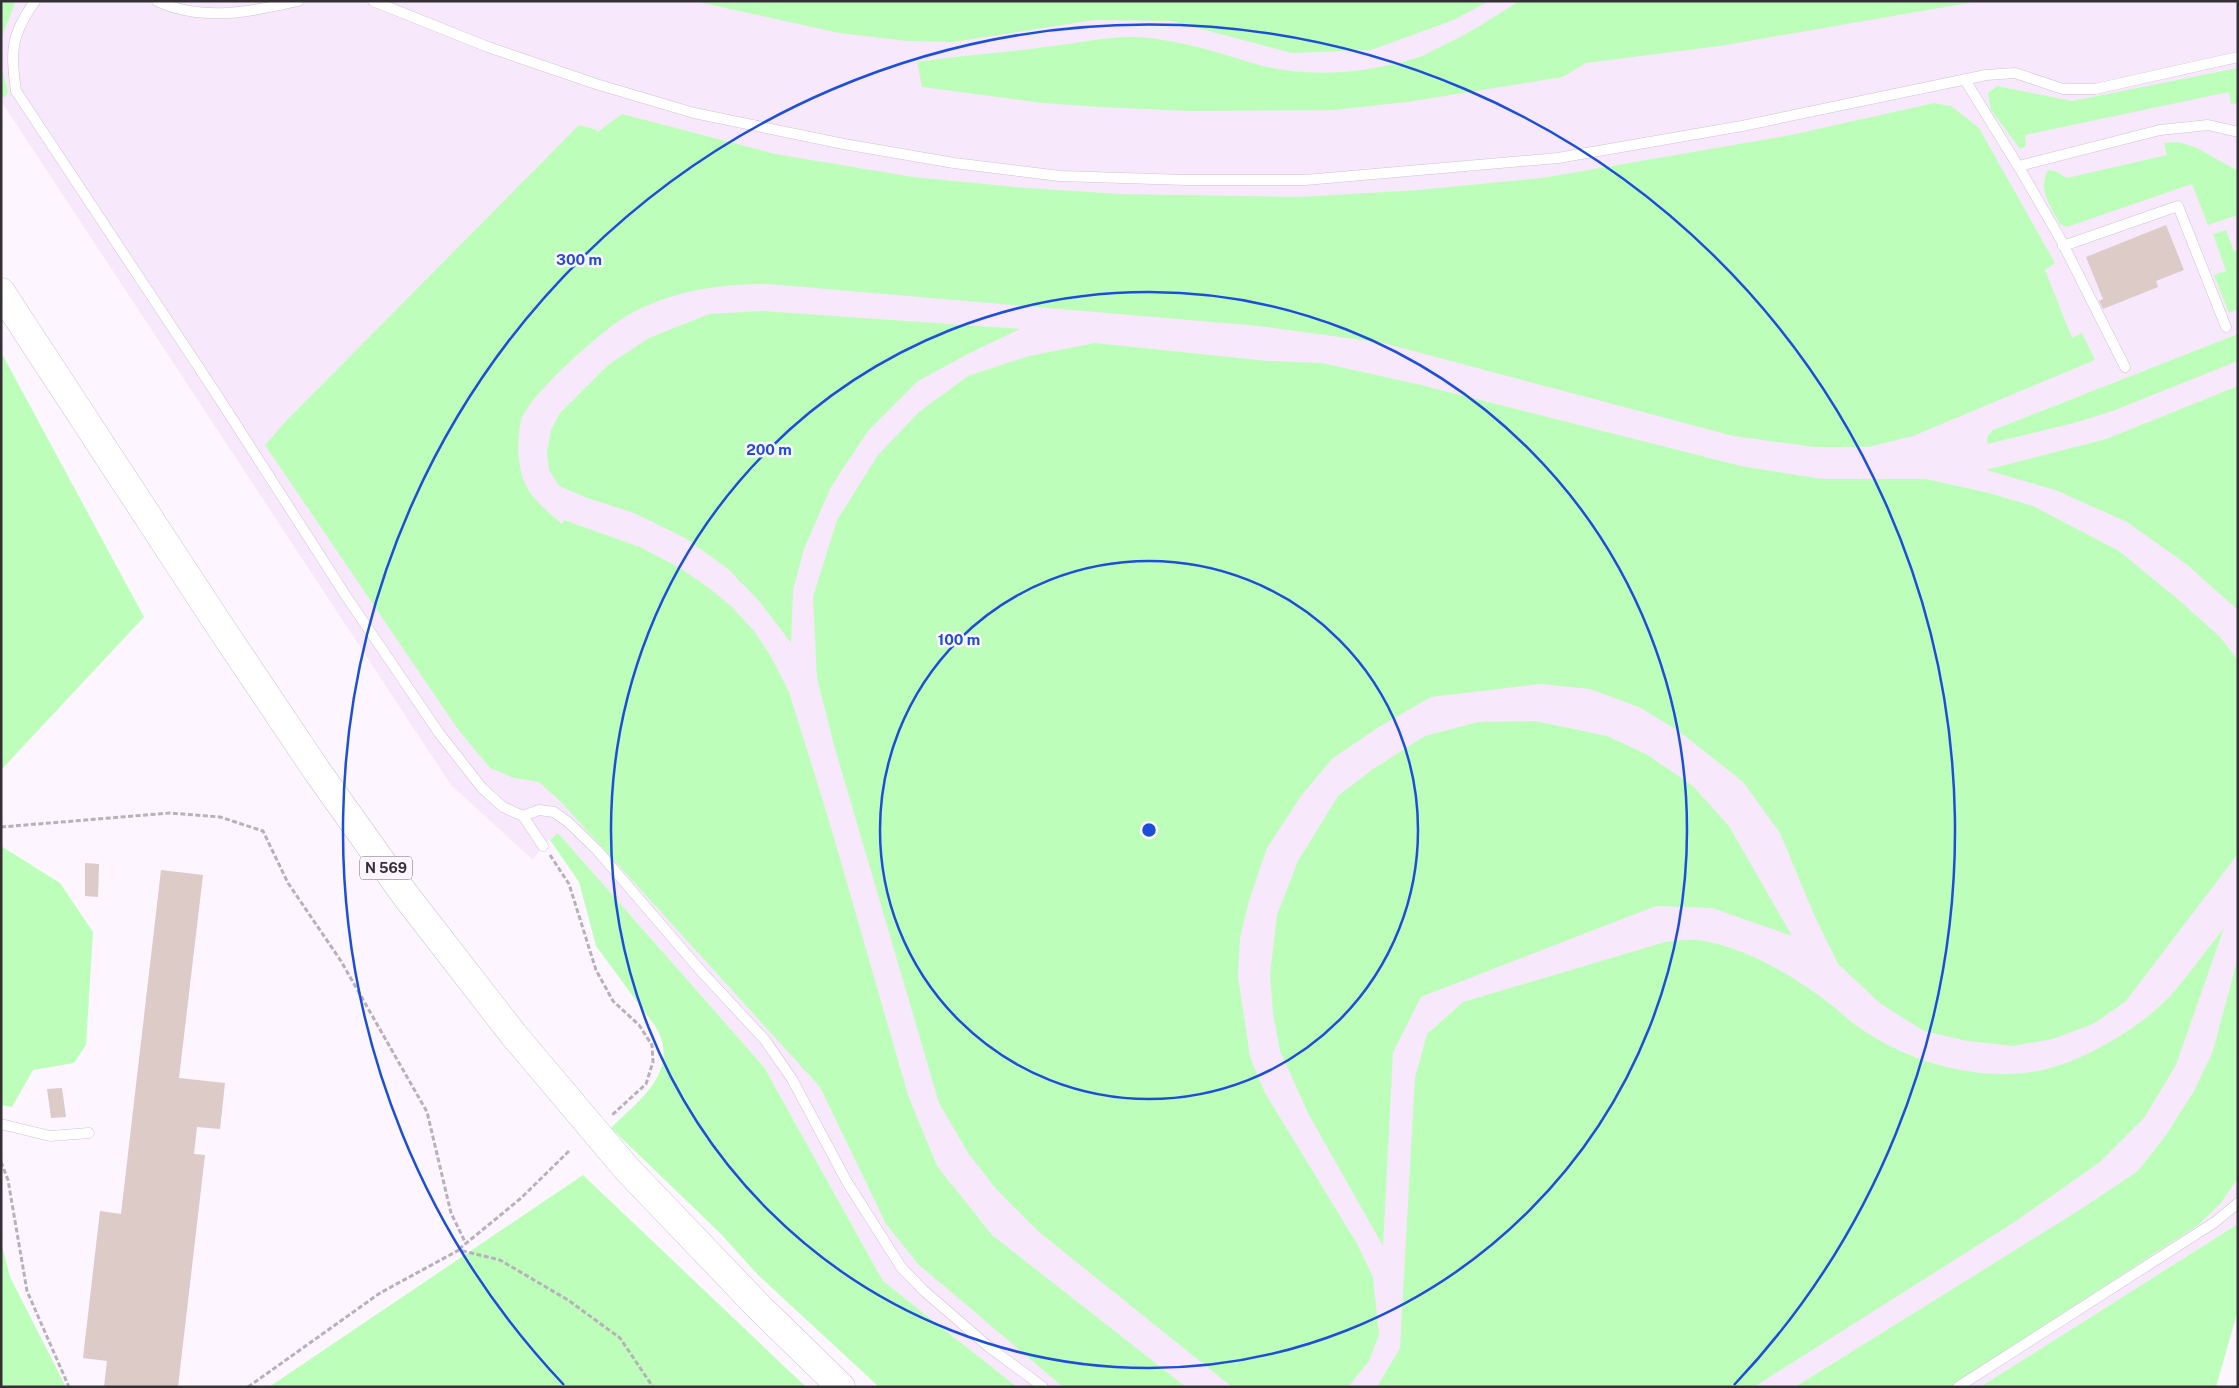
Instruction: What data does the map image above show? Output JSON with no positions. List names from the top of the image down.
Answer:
{
  "streets": {
    "main road": ["N 569"]
  },
  "rings": ["300 m", "200 m", "100 m"]
}
